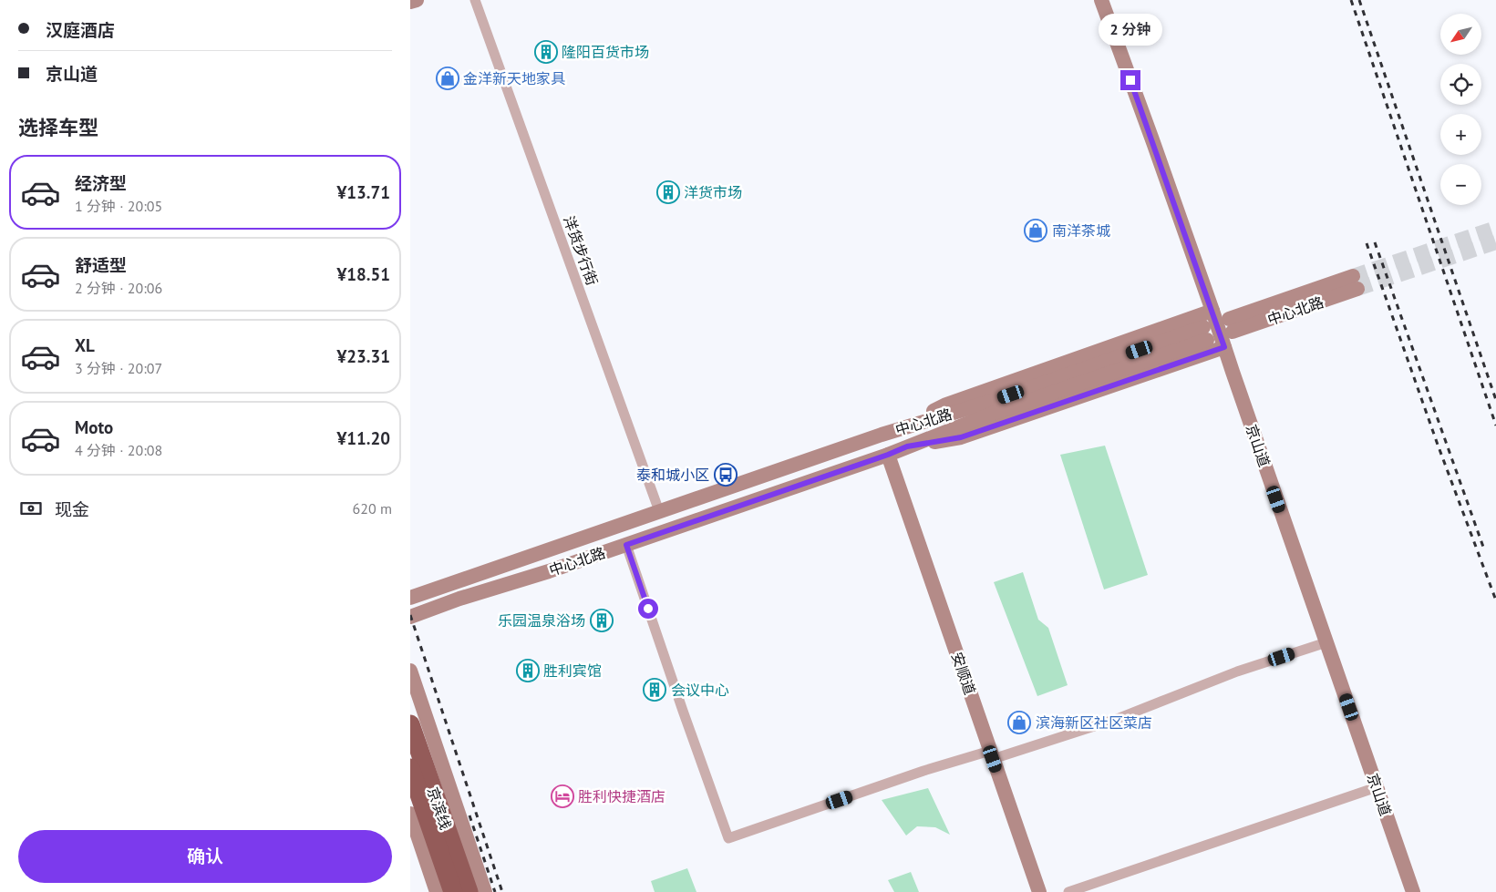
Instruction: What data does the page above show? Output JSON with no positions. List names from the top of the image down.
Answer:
{
  "streets": {
    "highway": ["京滨线"],
    "main road": ["中心北路", "京山道", "安顺道"],
    "street": ["洋货步行街"]
  },
  "crossings": [
    ["洋货步行街", "中心北路"],
    ["中心北路", "安顺道"]
  ],
  "places": {
    "building": [
      "隆阳百货市场",
      "洋货市场",
      "乐园温泉浴场",
      "胜利宾馆",
      "会议中心"
    ],
    "shop": ["金洋新天地家具", "南洋茶城", "滨海新区社区菜店"],
    "bus stop": ["泰和城小区"],
    "hotel": ["胜利快捷酒店"]
  },
  "north": "bottom left",
  "page": {
    "banner": ["汉庭酒店", "京山道"],
    "map_buttons": ["+", "−"],
    "bubble": "2 分钟",
    "heading": "选择车型",
    "list": [
      {
        "name": "经济型",
        "note": "1 分钟 · 20:05",
        "value": "¥13.71"
      },
      {
        "name": "舒适型",
        "note": "2 分钟 · 20:06",
        "value": "¥18.51"
      },
      {
        "name": "XL",
        "note": "3 分钟 · 20:07",
        "value": "¥23.31"
      },
      {
        "name": "Moto",
        "note": "4 分钟 · 20:08",
        "value": "¥11.20"
      }
    ],
    "pay": ["现金", "620 m"],
    "buttons": "确认"
  }
}
